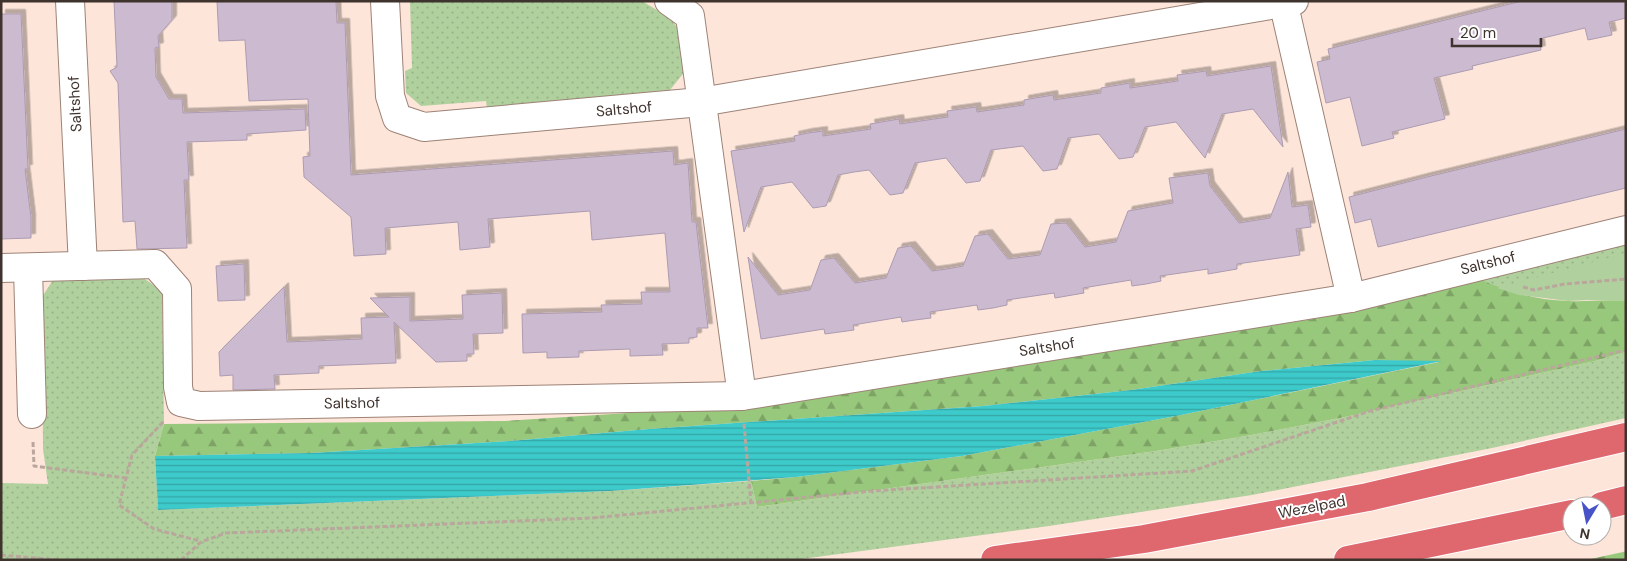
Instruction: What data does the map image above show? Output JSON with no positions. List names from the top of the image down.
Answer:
{
  "streets": {
    "highway": ["Wezelpad"],
    "street": ["Saltshof"]
  },
  "scale_bar": "20 m",
  "north": "bottom"
}
